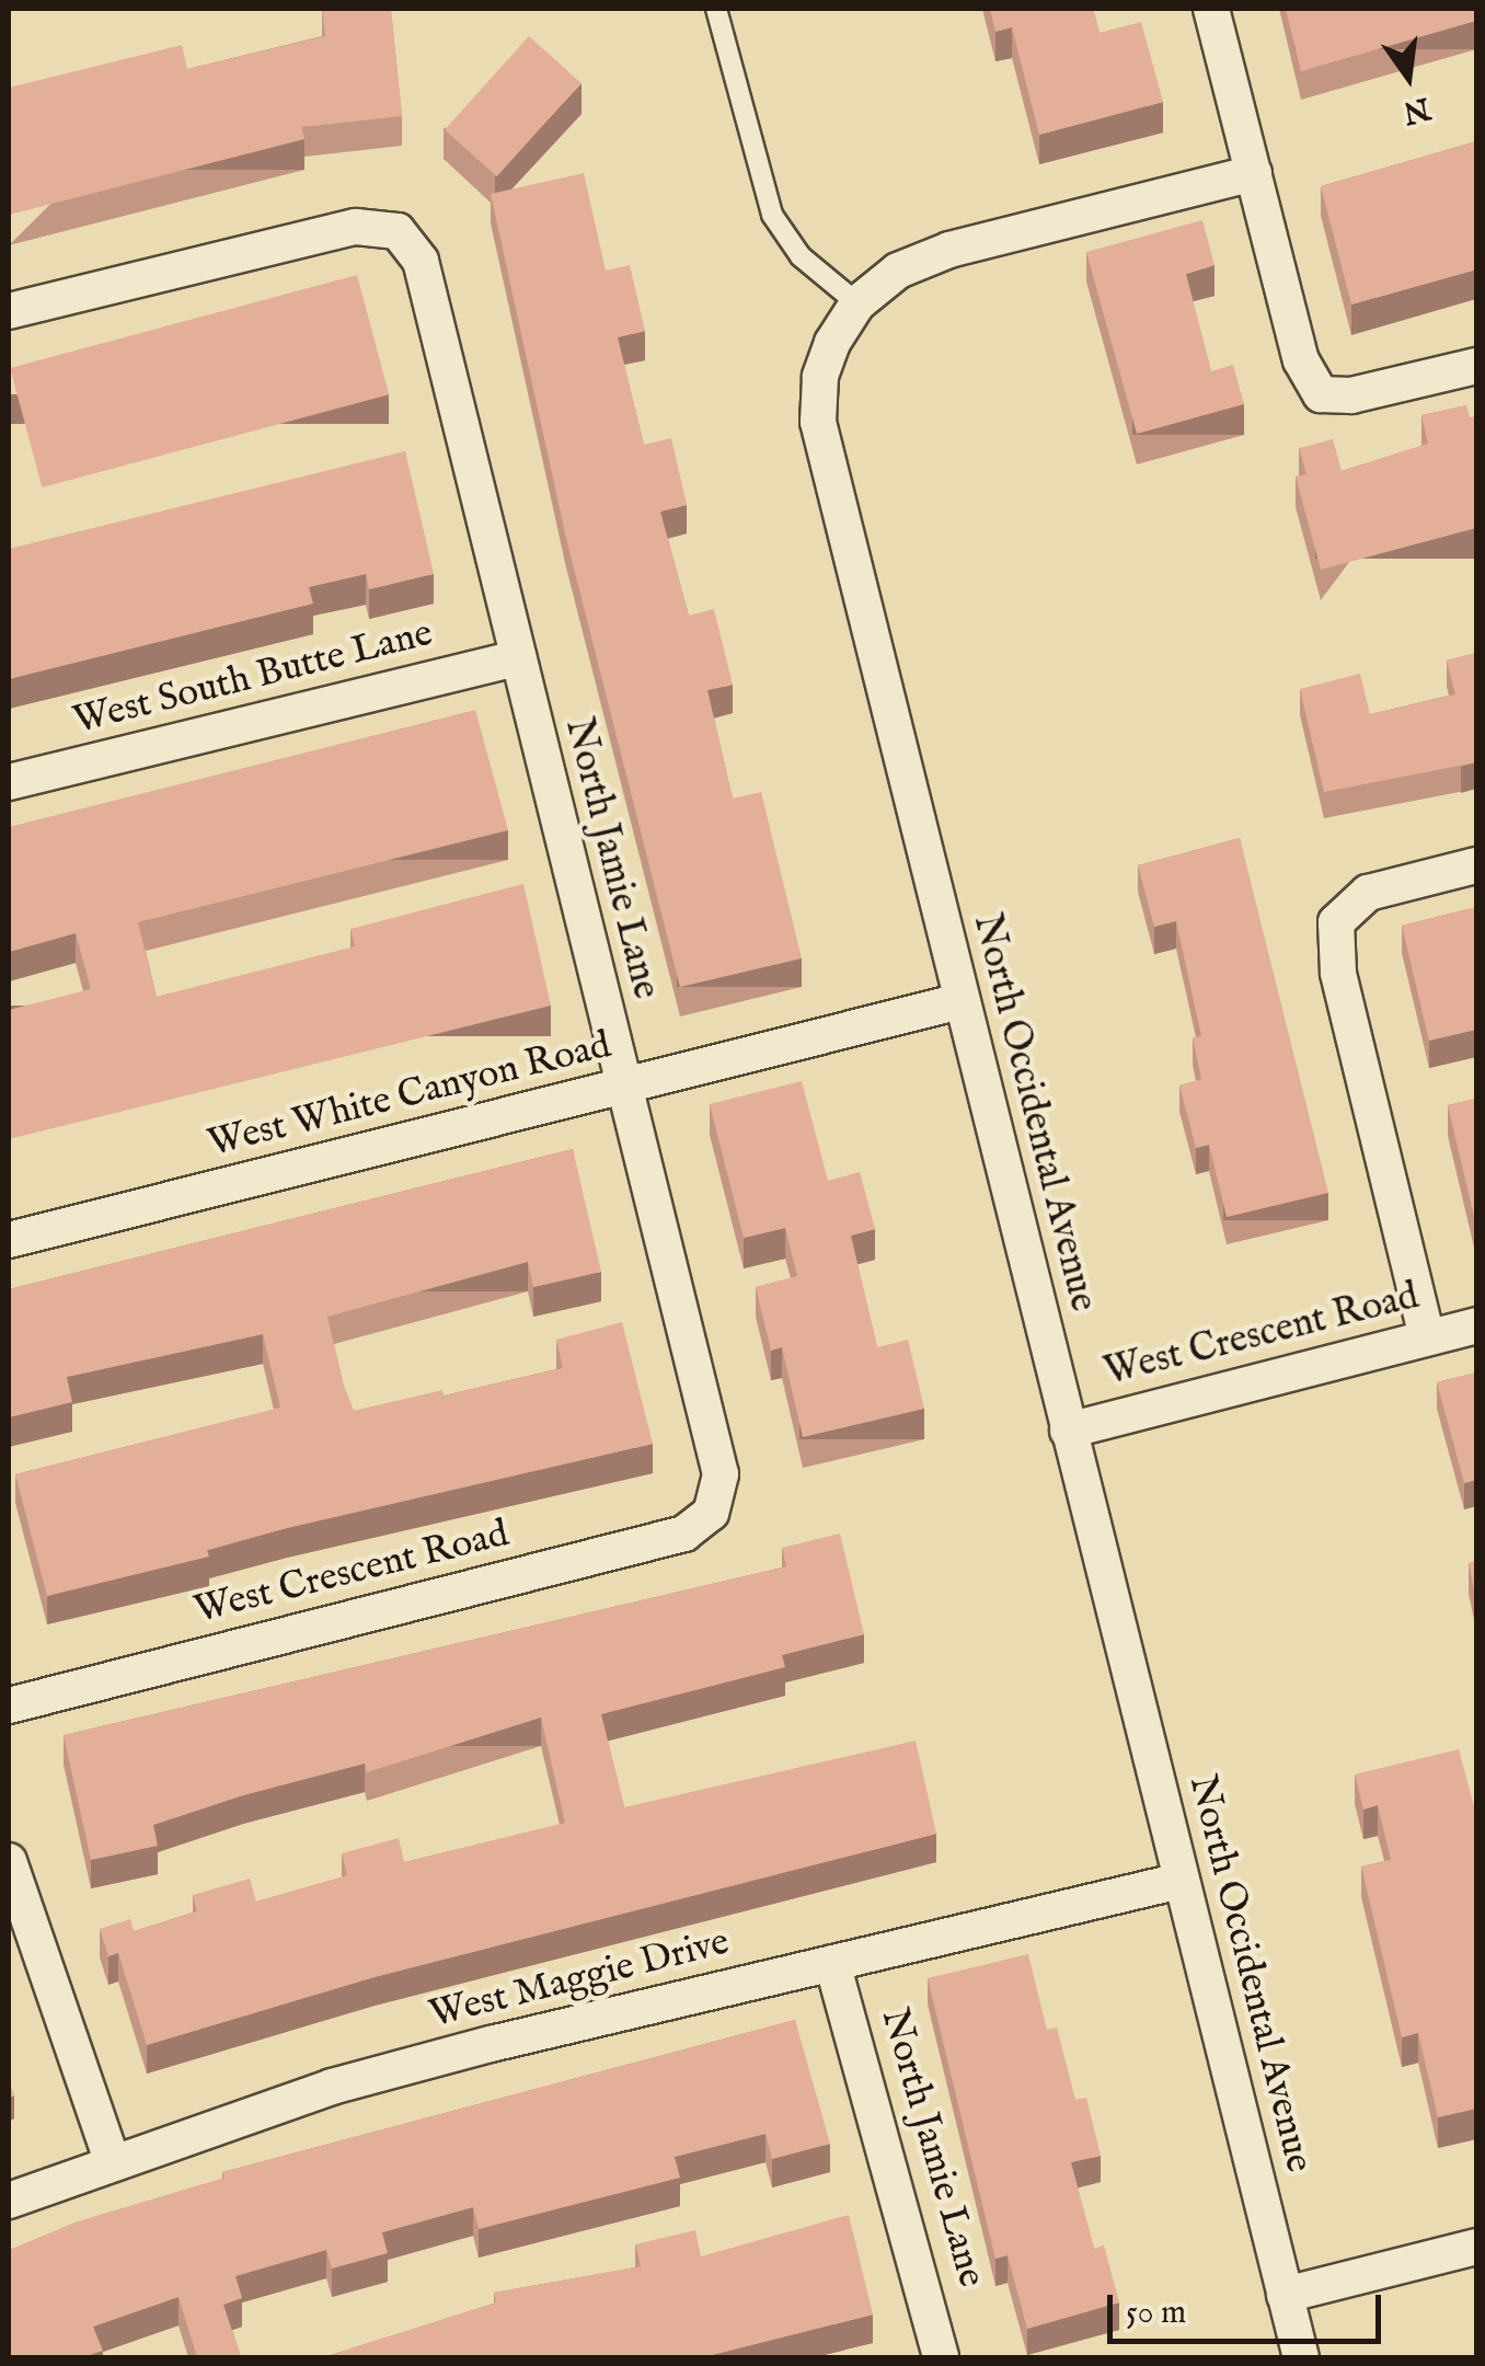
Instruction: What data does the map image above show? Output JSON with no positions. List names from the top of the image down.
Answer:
{
  "streets": {
    "street": [
      "West South Butte Lane",
      "North Jamie Lane",
      "West White Canyon Road",
      "North Occidental Avenue",
      "West Crescent Road",
      "West Maggie Drive"
    ]
  },
  "crossings": [
    ["West South Butte Lane", "North Jamie Lane"],
    ["North Jamie Lane", "West White Canyon Road"],
    ["North Jamie Lane", "West Crescent Road"],
    ["North Jamie Lane", "West Maggie Drive"],
    ["West White Canyon Road", "North Occidental Avenue"],
    ["North Occidental Avenue", "West Crescent Road"],
    ["North Occidental Avenue", "West Maggie Drive"]
  ],
  "scale_bar": "50 m",
  "north": "bottom"
}
